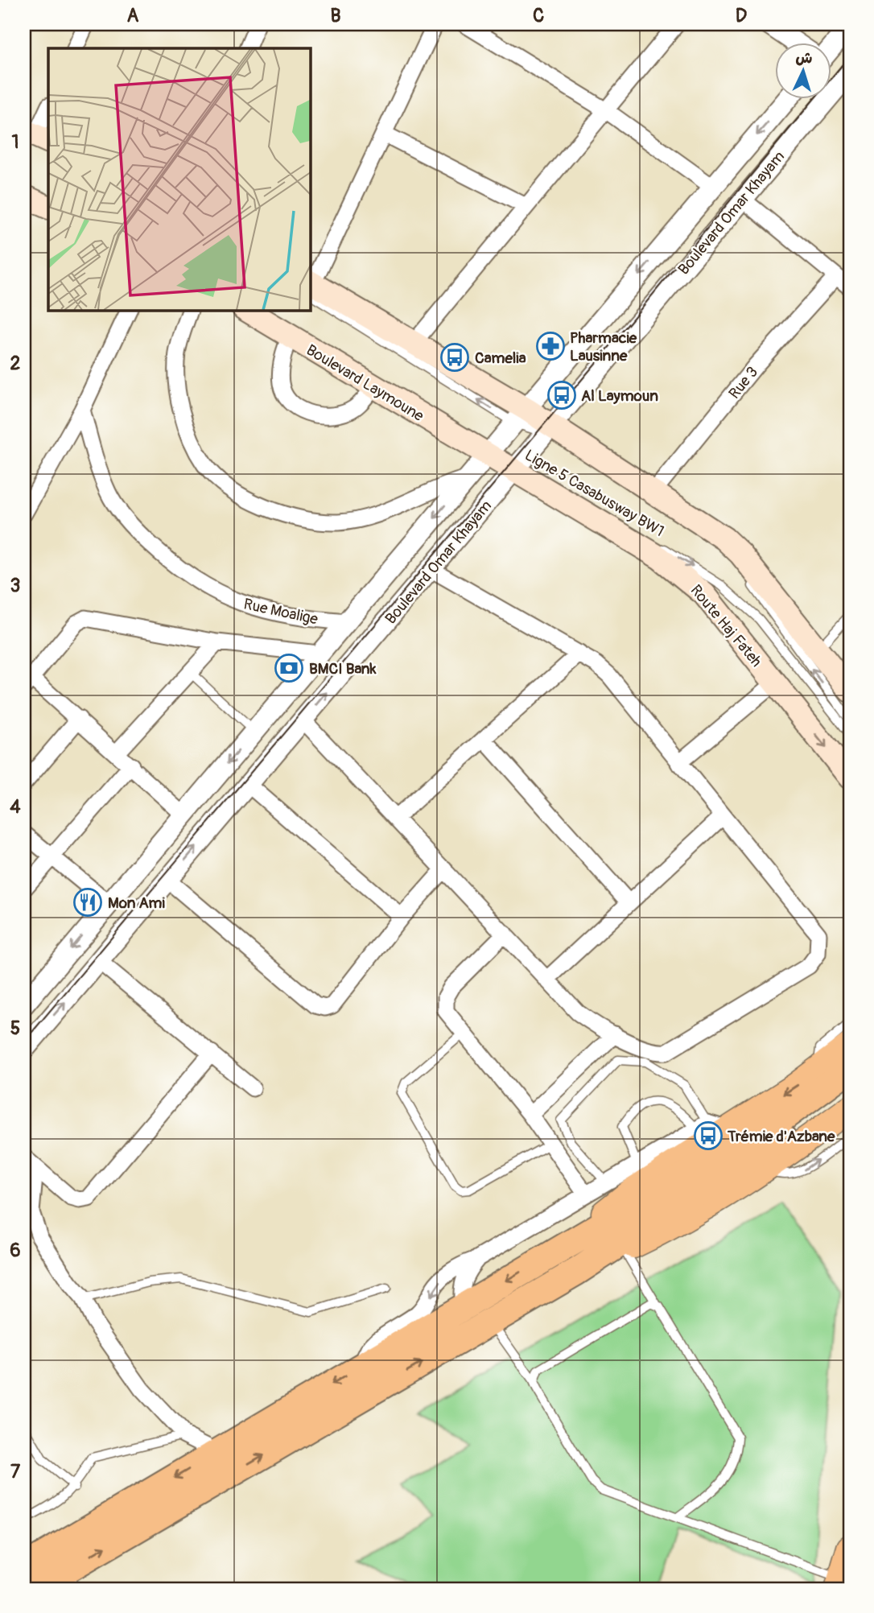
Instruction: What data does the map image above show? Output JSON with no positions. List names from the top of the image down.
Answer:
{
  "streets": {
    "main road": ["Boulevard Laymoune", "Route Haj Fateh"],
    "street": ["Boulevard Omar Khayam", "Rue 3", "Rue Moalige"],
    "lane": ["Ligne 5 Casabusway BW1"]
  },
  "crossings": [
    ["Boulevard Omar Khayam", "Boulevard Laymoune"],
    ["Boulevard Omar Khayam", "Ligne 5 Casabusway BW1"],
    ["Boulevard Omar Khayam", "Rue Moalige"],
    ["Boulevard Omar Khayam", "Route Haj Fateh"],
    ["Boulevard Laymoune", "Route Haj Fateh"]
  ],
  "places": {
    "pharmacy": ["Pharmacie Lausinne"],
    "bus stop": ["Camelia", "Al Laymoun", "Trémie d'Azbane"],
    "bank": ["BMCI Bank"],
    "restaurant": ["Mon Ami"]
  },
  "north": "top",
  "grid": {
    "columns": [
      "A",
      "B",
      "C",
      "D"
    ],
    "rows": [
      "1",
      "2",
      "3",
      "4",
      "5",
      "6",
      "7"
    ]
  }
}
